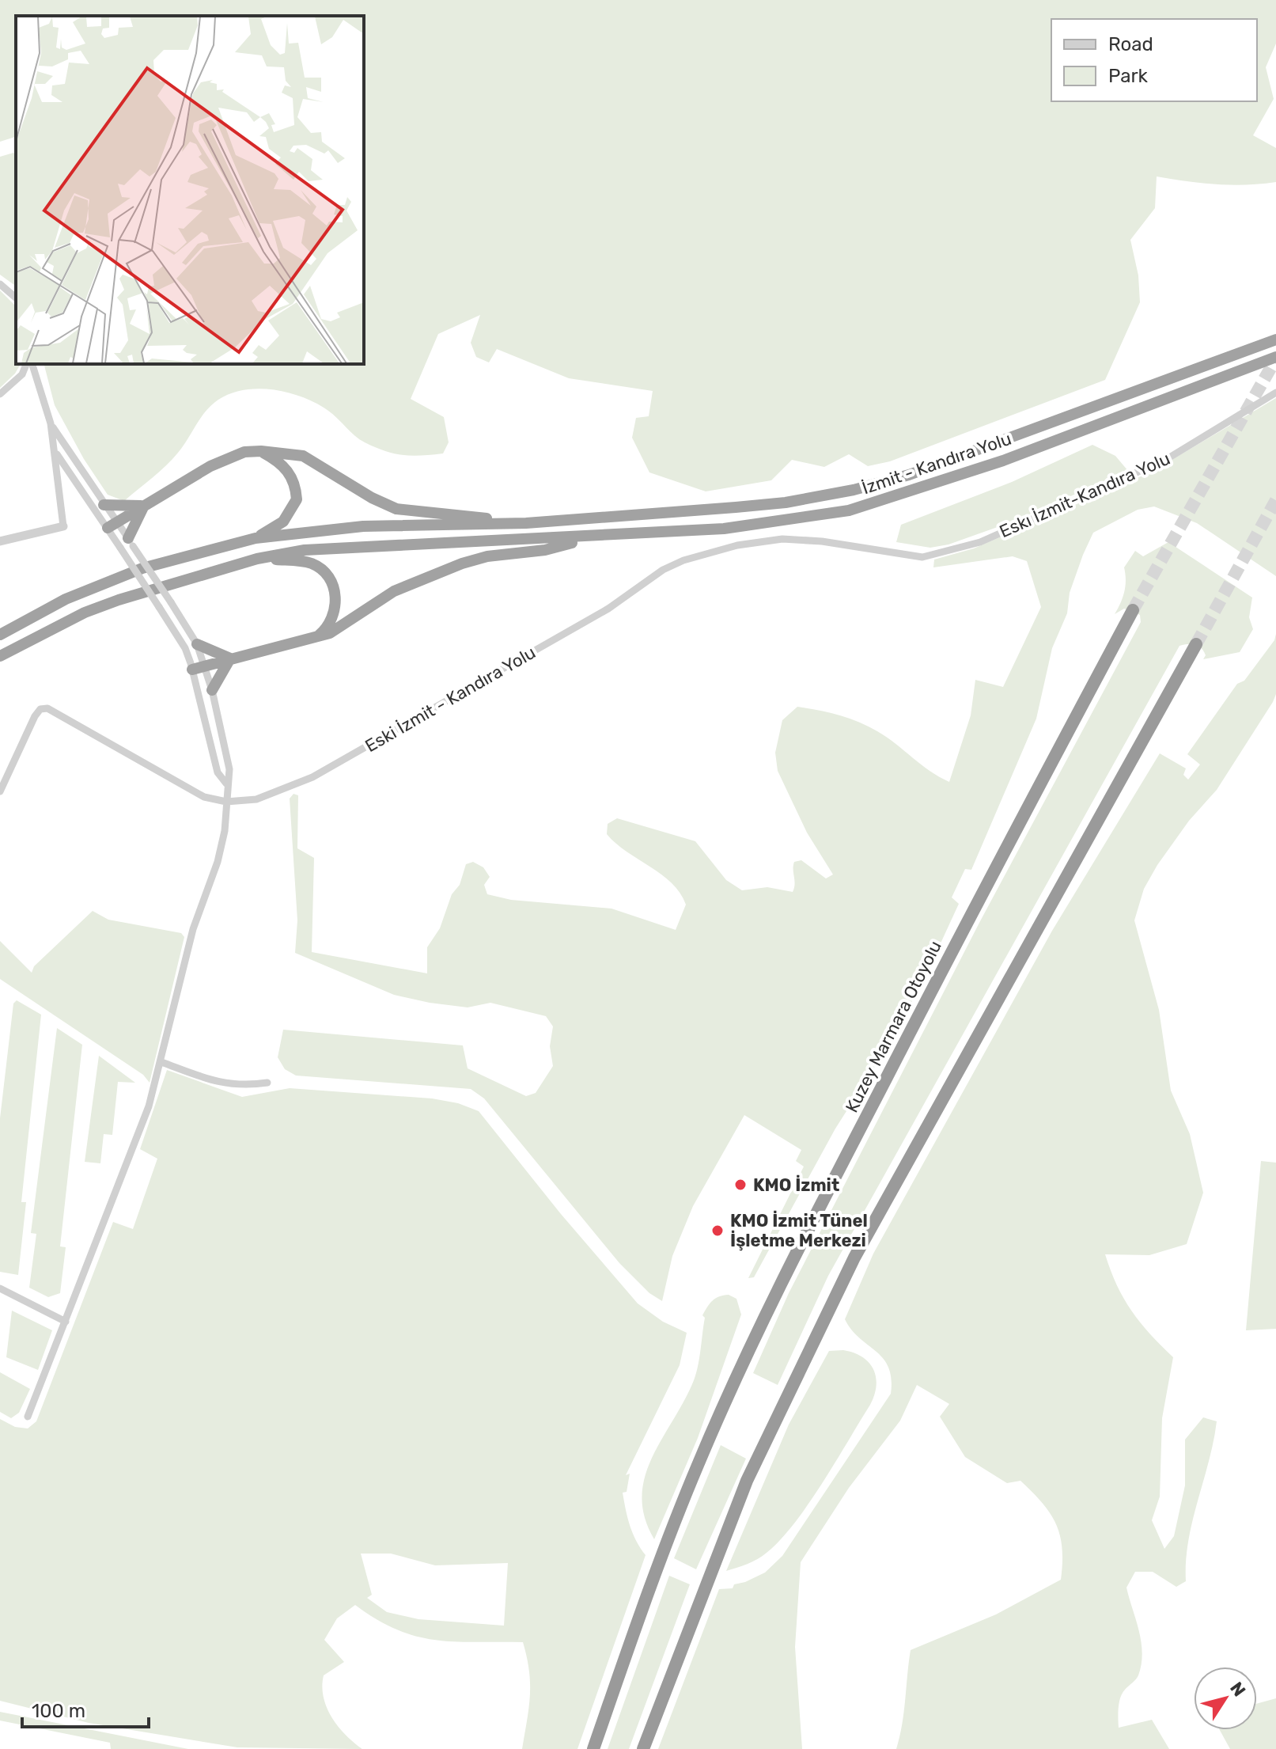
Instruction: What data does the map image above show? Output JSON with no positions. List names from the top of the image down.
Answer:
{
  "streets": {
    "highway": ["İzmit - Kandıra Yolu", "Kuzey Marmara Otoyolu"],
    "street": ["Eskı İzmit-Kandıra Yolu", "Eski İzmit - Kandıra Yolu"]
  },
  "crossings": [
    ["Eskı İzmit-Kandıra Yolu", "Eski İzmit - Kandıra Yolu"]
  ],
  "places": ["KMO İzmit", "KMO İzmit Tünel İşletme Merkezi"],
  "legend": ["Road", "Park"],
  "scale_bar": "100 m",
  "north": "top right"
}
